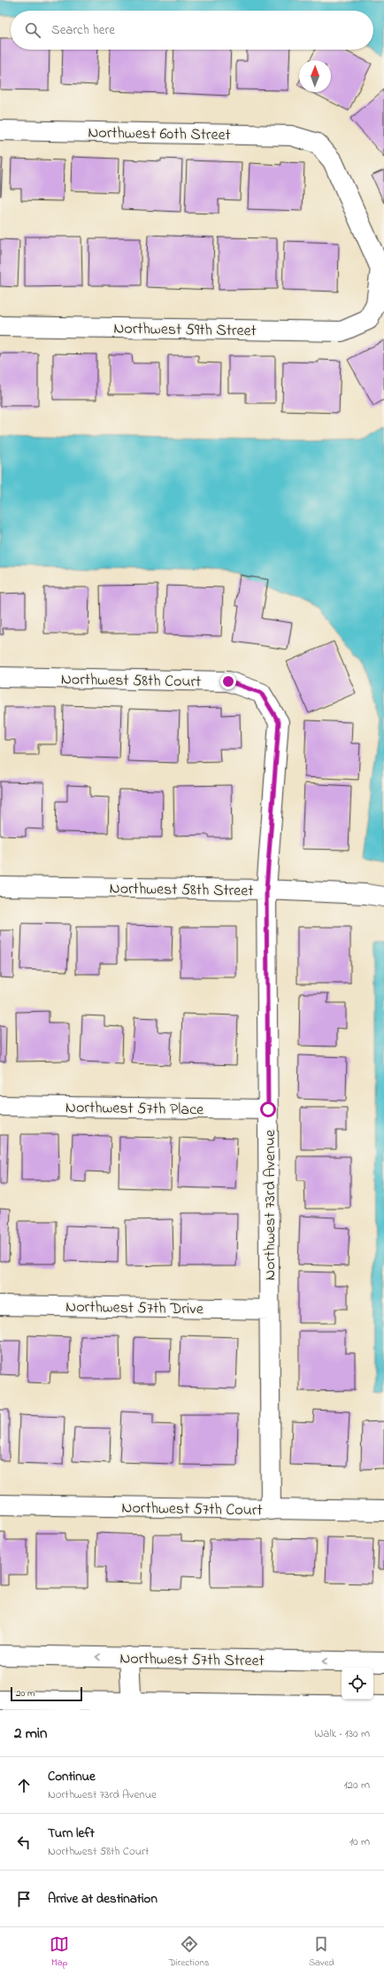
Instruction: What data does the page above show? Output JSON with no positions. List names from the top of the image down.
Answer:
{
  "streets": {
    "street": [
      "Northwest 60th Street",
      "Northwest 59th Street",
      "Northwest 58th Court",
      "Northwest 58th Street",
      "Northwest 57th Place",
      "Northwest 73rd Avenue",
      "Northwest 57th Drive",
      "Northwest 57th Court",
      "Northwest 57th Street"
    ]
  },
  "crossings": [
    ["Northwest 60th Street", "Northwest 59th Street"],
    ["Northwest 58th Court", "Northwest 73rd Avenue"],
    ["Northwest 58th Street", "Northwest 73rd Avenue"],
    ["Northwest 57th Place", "Northwest 73rd Avenue"],
    ["Northwest 73rd Avenue", "Northwest 57th Drive"],
    ["Northwest 73rd Avenue", "Northwest 57th Court"]
  ],
  "scale_bar": "20 m",
  "north": "top",
  "page": {
    "search": "Search here",
    "scale": "20 m",
    "heading": ["2 min", "Walk · 130 m"],
    "list": [
      ["Continue", "Northwest 73rd Avenue", "120 m"],
      ["Turn left", "Northwest 58th Court", "10 m"],
      "Arrive at destination"
    ],
    "nav": ["Map", "Directions", "Saved"]
  }
}
